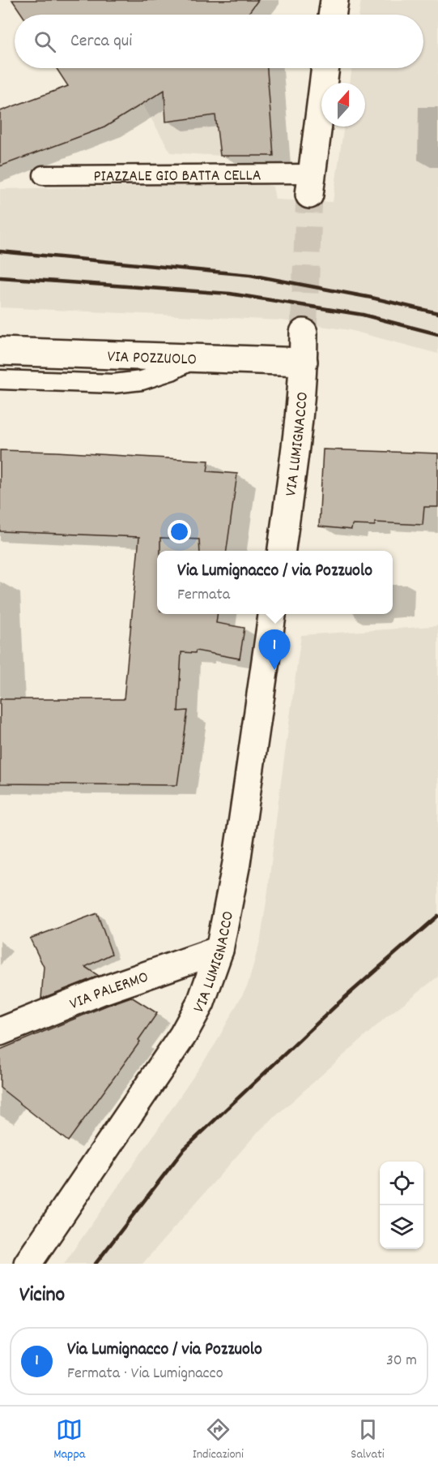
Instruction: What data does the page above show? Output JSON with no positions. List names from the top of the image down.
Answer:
{
  "streets": {
    "main road": [
      "PIAZZALE GIO BATTA CELLA",
      "VIA POZZUOLO",
      "VIA LUMIGNACCO",
      "VIA PALERMO"
    ]
  },
  "crossings": [
    ["VIA POZZUOLO", "VIA LUMIGNACCO"],
    ["VIA LUMIGNACCO", "VIA PALERMO"]
  ],
  "north": "top",
  "page": {
    "search": "Cerca qui",
    "popup": ["Via Lumignacco / via Pozzuolo", "Fermata"],
    "pins": "1",
    "heading": "Vicino",
    "list": [
      {
        "mark": "1",
        "name": "Via Lumignacco / via Pozzuolo",
        "note": "Fermata · Via Lumignacco",
        "value": "30 m"
      }
    ],
    "nav": ["Mappa", "Indicazioni", "Salvati"]
  }
}
